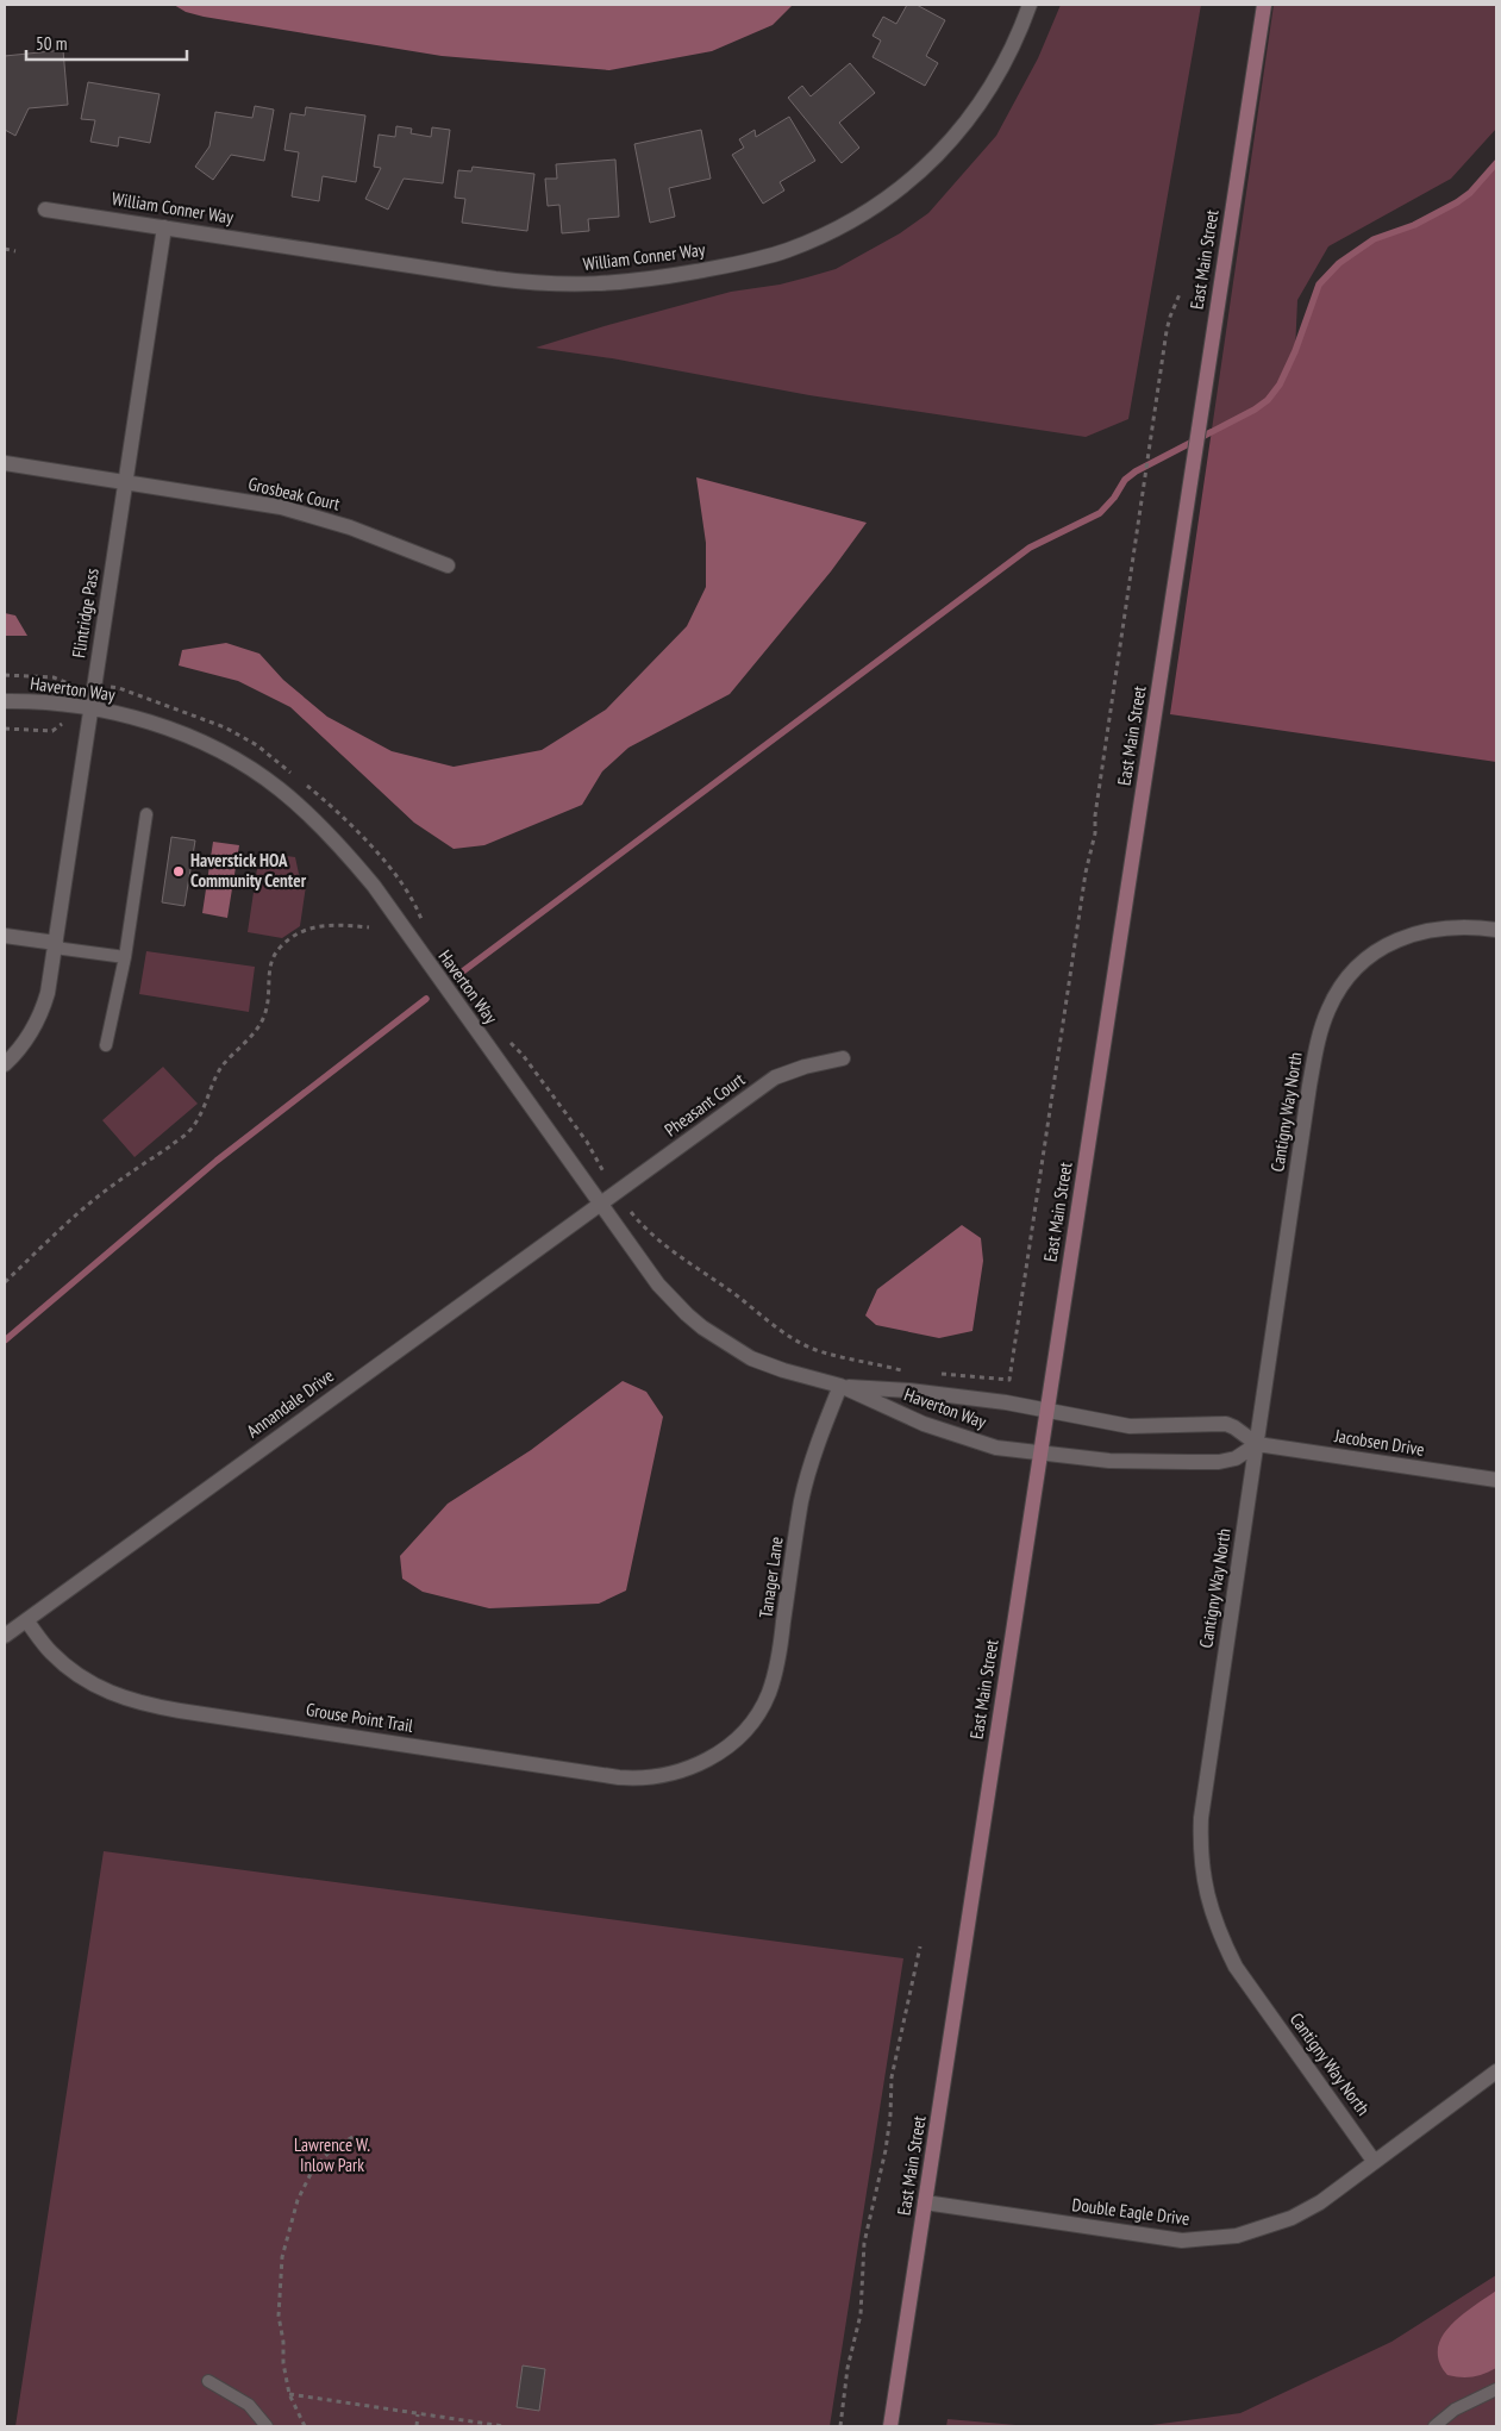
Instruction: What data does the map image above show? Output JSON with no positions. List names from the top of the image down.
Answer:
{
  "streets": {
    "main road": ["East Main Street"],
    "street": [
      "William Conner Way",
      "Grosbeak Court",
      "Flintridge Pass",
      "Haverton Way",
      "Pheasant Court",
      "Cantigny Way North",
      "Annandale Drive",
      "Jacobsen Drive",
      "Tanager Lane",
      "Grouse Point Trail",
      "Double Eagle Drive"
    ]
  },
  "crossings": [
    ["William Conner Way", "Flintridge Pass"],
    ["East Main Street", "Haverton Way"],
    ["East Main Street", "Jacobsen Drive"],
    ["East Main Street", "Double Eagle Drive"],
    ["Grosbeak Court", "Flintridge Pass"],
    ["Flintridge Pass", "Haverton Way"],
    ["Haverton Way", "Pheasant Court"],
    ["Haverton Way", "Annandale Drive"],
    ["Haverton Way", "Jacobsen Drive"],
    ["Haverton Way", "Tanager Lane"],
    ["Pheasant Court", "Annandale Drive"],
    ["Cantigny Way North", "Jacobsen Drive"],
    ["Cantigny Way North", "Double Eagle Drive"],
    ["Annandale Drive", "Grouse Point Trail"],
    ["Tanager Lane", "Grouse Point Trail"]
  ],
  "parks": ["Lawrence W. Inlow Park"],
  "places": ["Haverstick HOA Community Center"],
  "scale_bar": "50 m"
}
